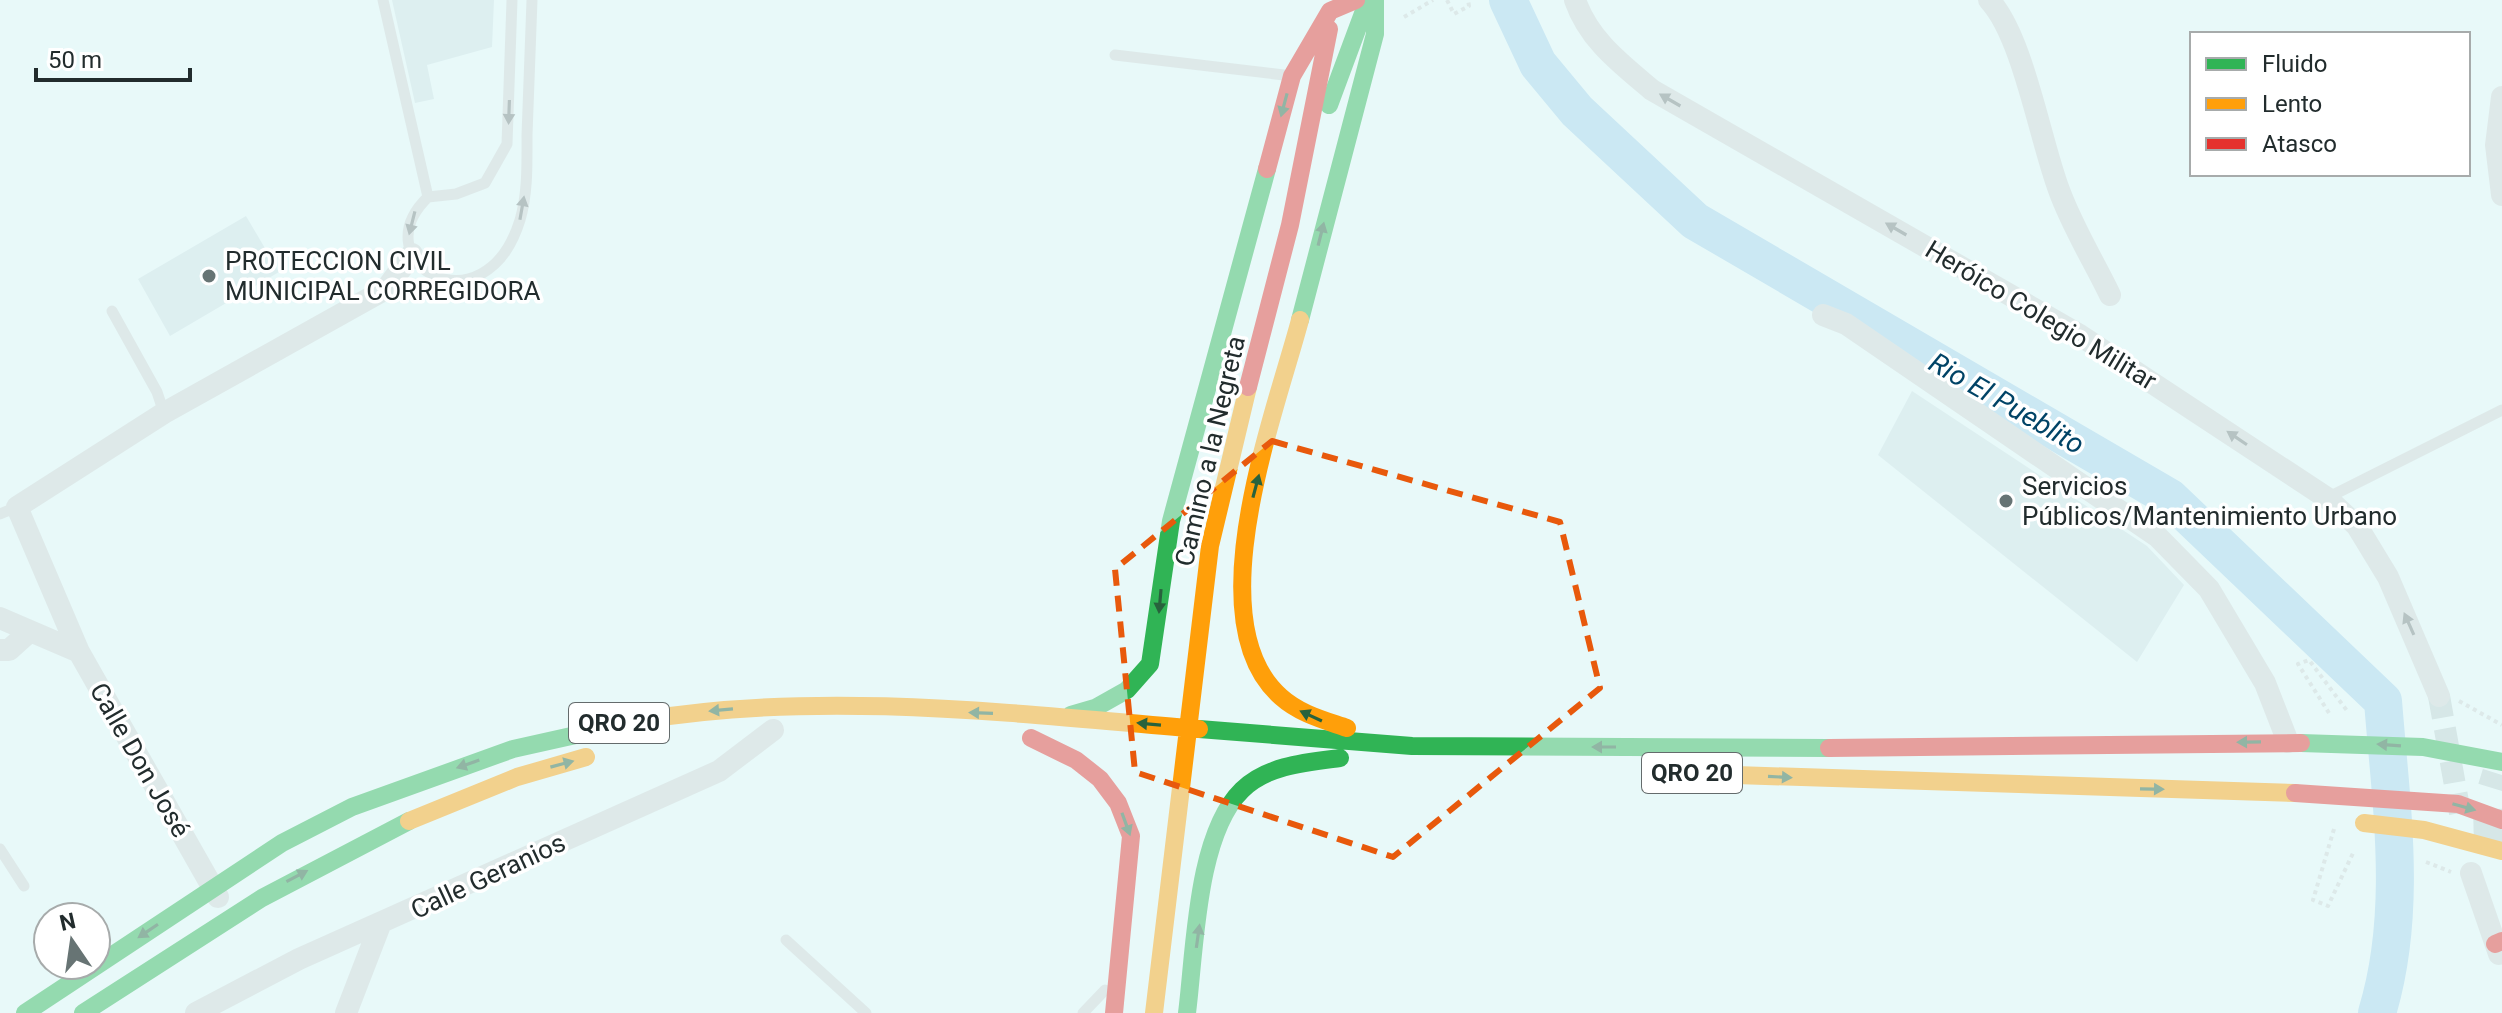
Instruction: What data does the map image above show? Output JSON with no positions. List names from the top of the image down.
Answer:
{
  "streets": {
    "main road": ["Camino a la Negreta", "QRO 20"],
    "street": ["Heróico Colegio Militar", "Calle Don José", "Calle Geranios"]
  },
  "crossings": [
    ["QRO 20", "Calle Don José"]
  ],
  "water": ["Rio El Pueblito"],
  "places": ["PROTECCION CIVIL MUNICIPAL CORREGIDORA", "Servicios Públicos/Mantenimiento Urbano"],
  "legend": ["Fluido", "Lento", "Atasco"],
  "scale_bar": "50 m",
  "north": "top"
}
